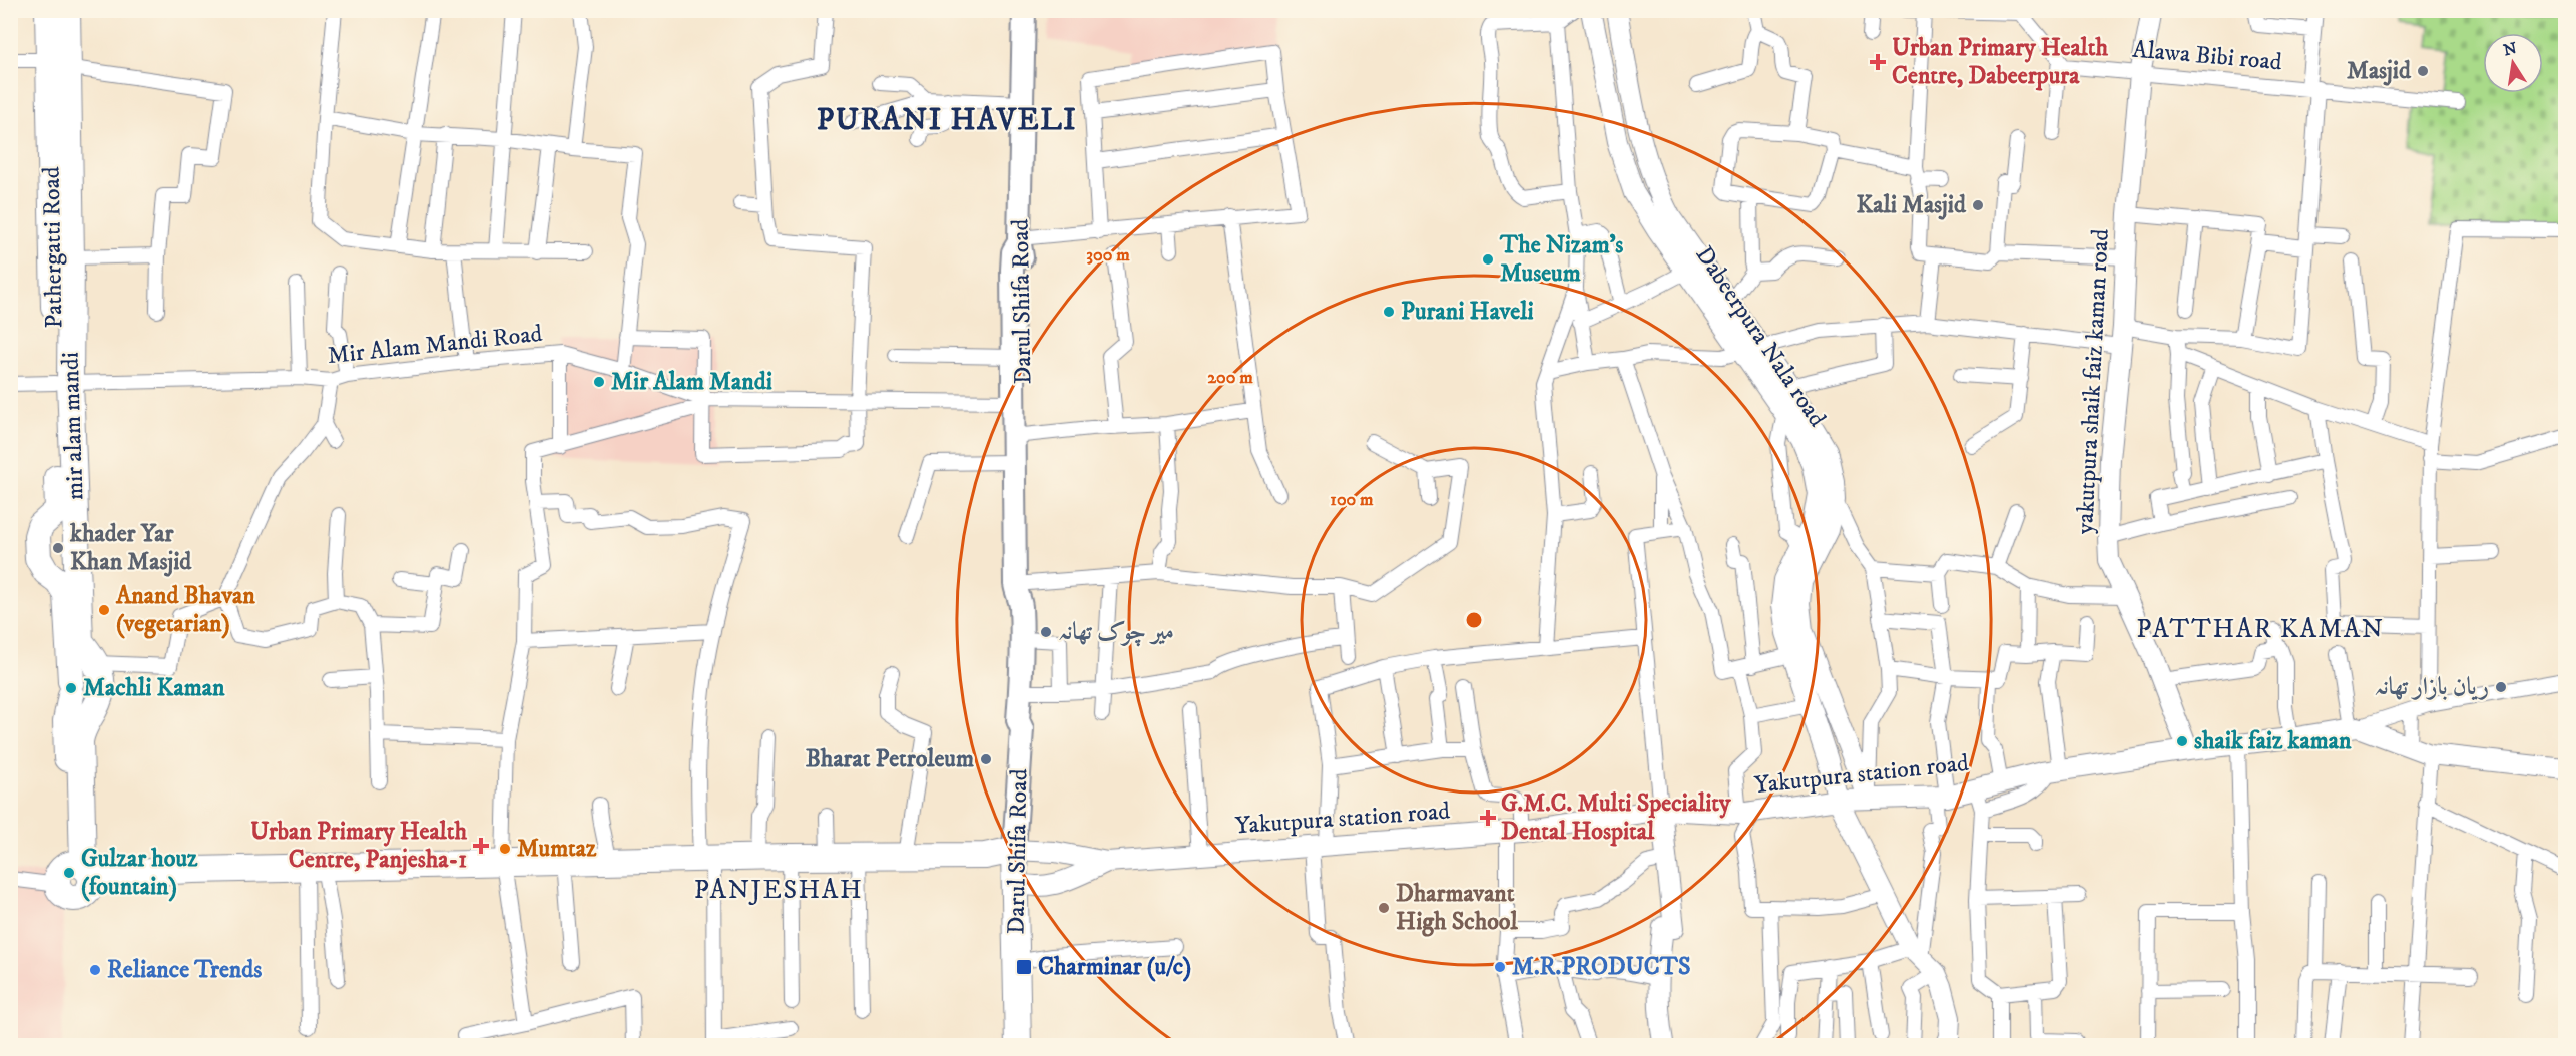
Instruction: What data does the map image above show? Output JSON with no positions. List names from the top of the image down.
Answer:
{
  "streets": {
    "highway": ["Pathergatti Road", "Darul Shifa Road", "mir alam mandi"],
    "street": [
      "Alawa Bibi road",
      "Dabeerpura Nala road",
      "Mir Alam Mandi Road",
      "yakutpura shaik faiz kaman road",
      "Yakutpura station road"
    ]
  },
  "crossings": [
    ["Alawa Bibi road", "yakutpura shaik faiz kaman road"],
    ["Pathergatti Road", "Mir Alam Mandi Road"],
    ["Pathergatti Road", "mir alam mandi"],
    ["Darul Shifa Road", "Yakutpura station road"],
    ["Dabeerpura Nala road", "Yakutpura station road"],
    ["Mir Alam Mandi Road", "mir alam mandi"],
    ["yakutpura shaik faiz kaman road", "Yakutpura station road"]
  ],
  "districts": ["PURANI HAVELI", "PATTHAR KAMAN", "PANJESHAH"],
  "places": {
    "health": ["Urban Primary Health Centre, Dabeerpura", "G.M.C. Multi Speciality Dental Hospital", "Urban Primary Health Centre, Panjesha-1"],
    "other": [
      "Masjid",
      "Kali Masjid",
      "The Nizam's Museum",
      "Purani Haveli",
      "Mir Alam Mandi",
      "khader Yar Khan Masjid",
      "Anand Bhavan (vegetarian)",
      "میر چوک تھانہ",
      "ریان بازار تھانہ",
      "Machli Kaman",
      "shaik faiz kaman",
      "Bharat Petroleum",
      "Mumtaz",
      "Gulzar houz (fountain)",
      "Dharmavant High School",
      "M.R.PRODUCTS",
      "Reliance Trends"
    ],
    "transit": ["Charminar (u/c)"]
  },
  "north": "top",
  "rings": ["300 m", "200 m", "100 m"]
}
